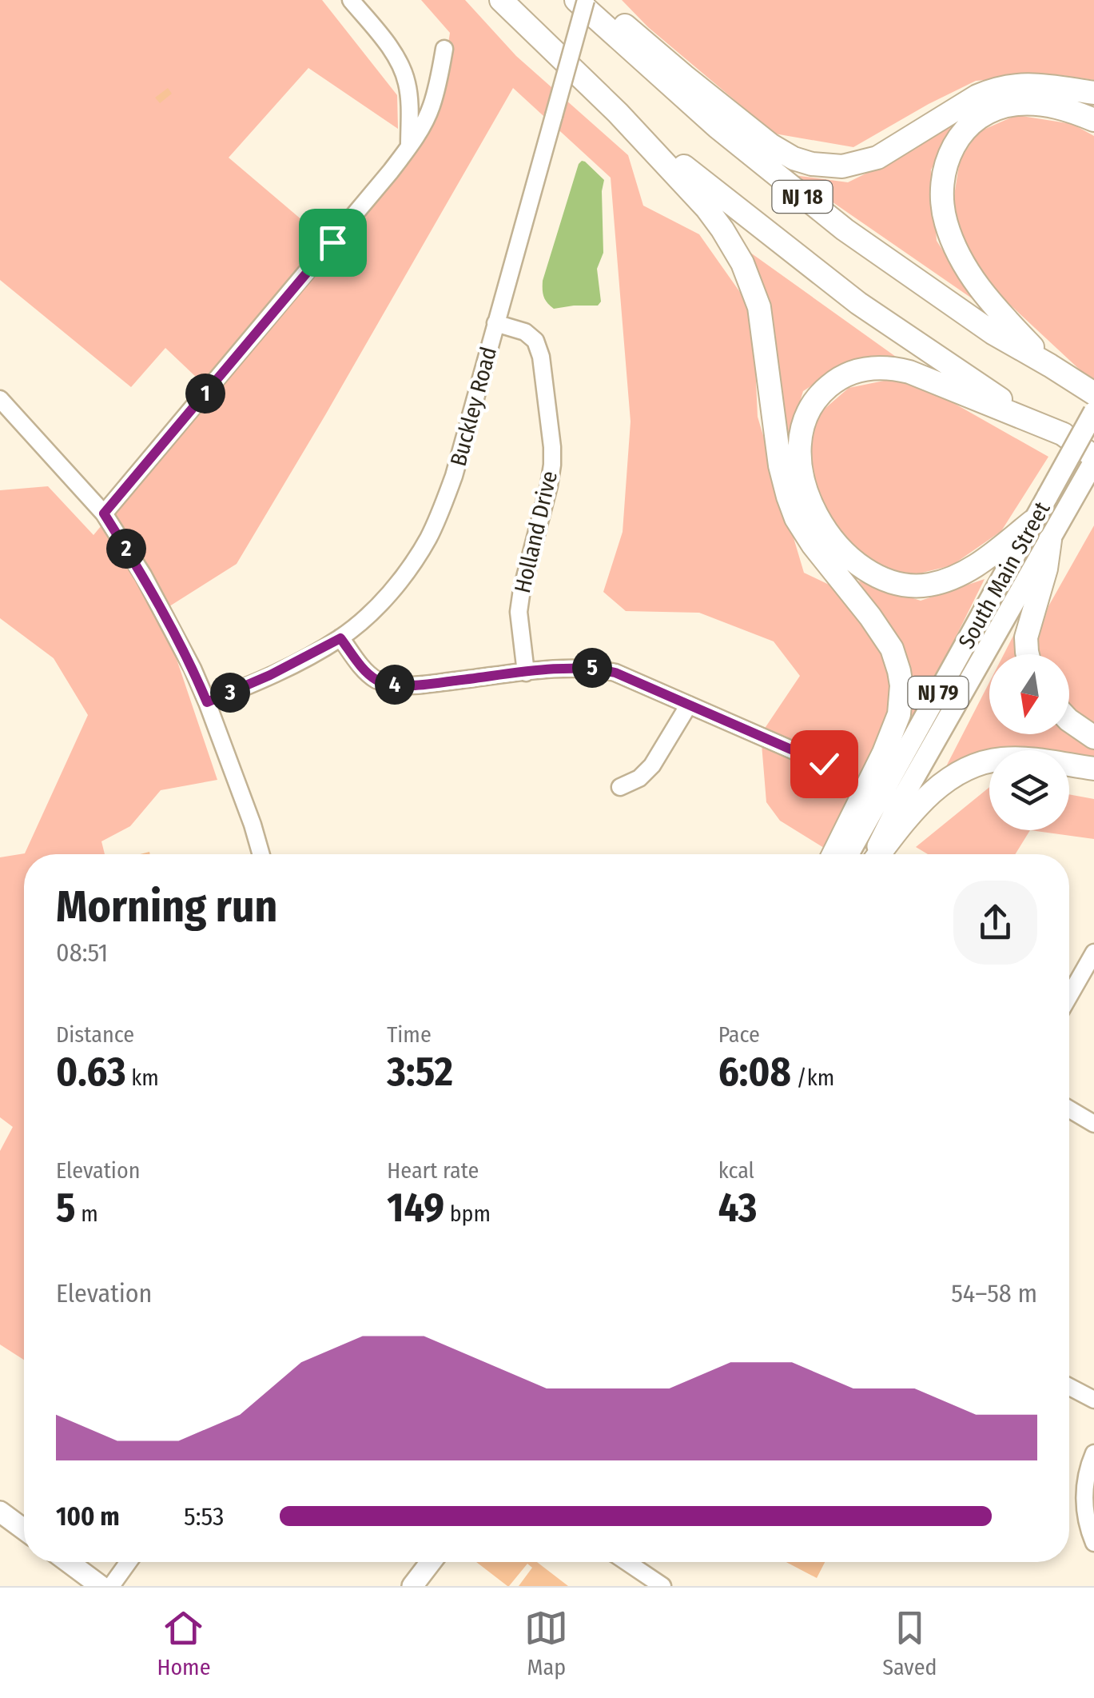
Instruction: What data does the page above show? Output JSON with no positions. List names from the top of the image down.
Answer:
{
  "streets": {
    "highway": ["NJ 18"],
    "main road": ["South Main Street", "NJ 79"],
    "street": ["Buckley Road", "Holland Drive"]
  },
  "crossings": [
    ["NJ 18", "South Main Street"],
    ["Buckley Road", "Holland Drive"]
  ],
  "north": "bottom",
  "page": {
    "pins": [
      "1",
      "2",
      "5",
      "4",
      "3"
    ],
    "heading": ["Morning run", "08:51"],
    "stats": [
      ["Distance", "0.63 km"],
      ["Time", "3:52"],
      ["Pace", "6:08 /km"],
      ["Elevation", "5 m"],
      ["Heart rate", "149 bpm"],
      ["kcal", "43"]
    ],
    "chart": ["Elevation", "54–58 m"],
    "list": [
      {
        "name": "100 m",
        "note": "5:53"
      }
    ],
    "tabs": ["Home", "Map", "Saved"]
  }
}
